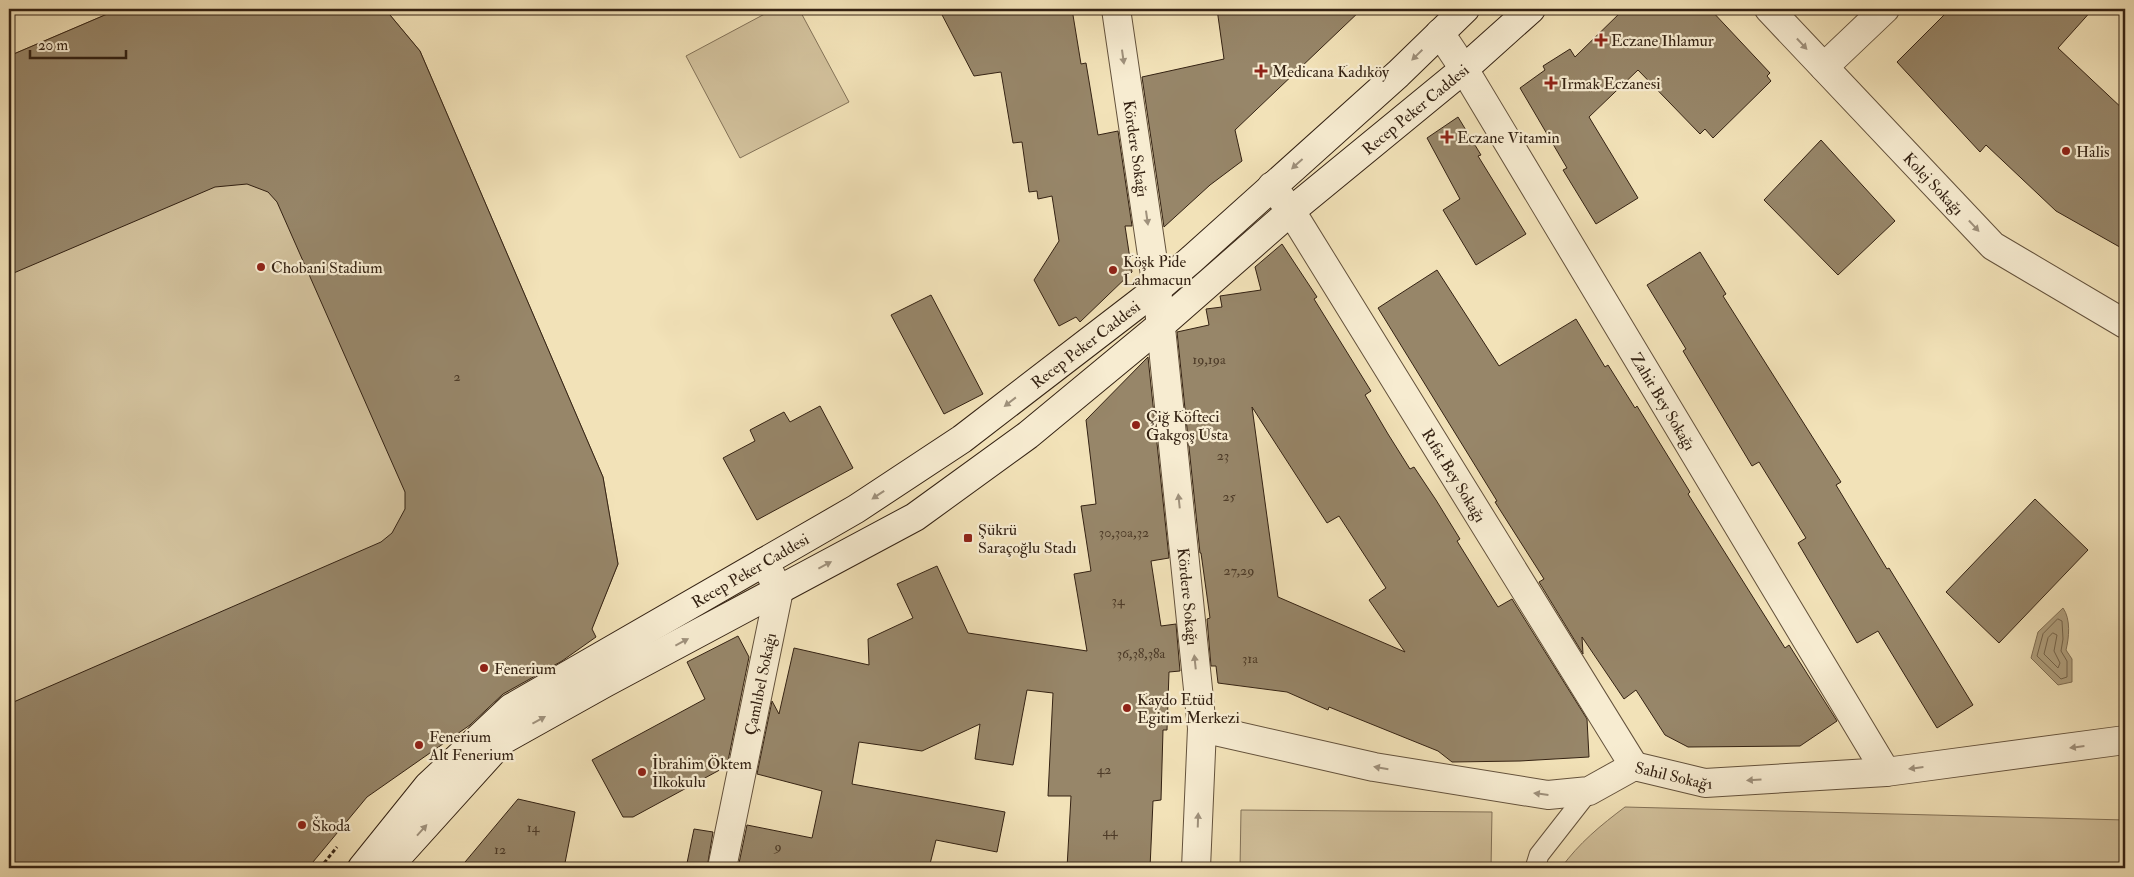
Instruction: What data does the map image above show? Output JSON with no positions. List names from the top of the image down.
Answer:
{
  "streets": {
    "street": [
      "Recep Peker Caddesi",
      "Kördere Sokağı",
      "Kolej Sokağı",
      "Zahit Bey Sokağı",
      "Rıfat Bey Sokağı",
      "Çamlıbel Sokağı",
      "Sahil Sokağı"
    ]
  },
  "crossings": [
    ["Recep Peker Caddesi", "Kördere Sokağı"],
    ["Recep Peker Caddesi", "Zahit Bey Sokağı"],
    ["Recep Peker Caddesi", "Rıfat Bey Sokağı"],
    ["Recep Peker Caddesi", "Çamlıbel Sokağı"],
    ["Kördere Sokağı", "Sahil Sokağı"],
    ["Zahit Bey Sokağı", "Sahil Sokağı"],
    ["Rıfat Bey Sokağı", "Sahil Sokağı"]
  ],
  "one_way": ["Kolej Sokağı", "Sahil Sokağı"],
  "places": {
    "health": [
      "Eczane Ihlamur",
      "Medicana Kadıköy",
      "Irmak Eczanesi",
      "Eczane Vitamin"
    ],
    "other": [
      "Halis",
      "Chobani Stadium",
      "Köşk Pide Lahmacun",
      "Çiğ Köfteci Gakgoş Usta",
      "Fenerium",
      "Kaydo Etüd Egitim Merkezi",
      "Fenerium Alt Fenerium",
      "İbrahim Öktem İlkokulu",
      "Škoda"
    ],
    "transit": ["Şükrü Saraçoğlu Stadı"]
  },
  "house_numbers": [
    "19,19a",
    "2",
    "23",
    "25",
    "30,30a,32",
    "27,29",
    "34",
    "36,38,38a",
    "31a",
    "42",
    "14",
    "44",
    "9",
    "12"
  ],
  "scale_bar": "20 m"
}
